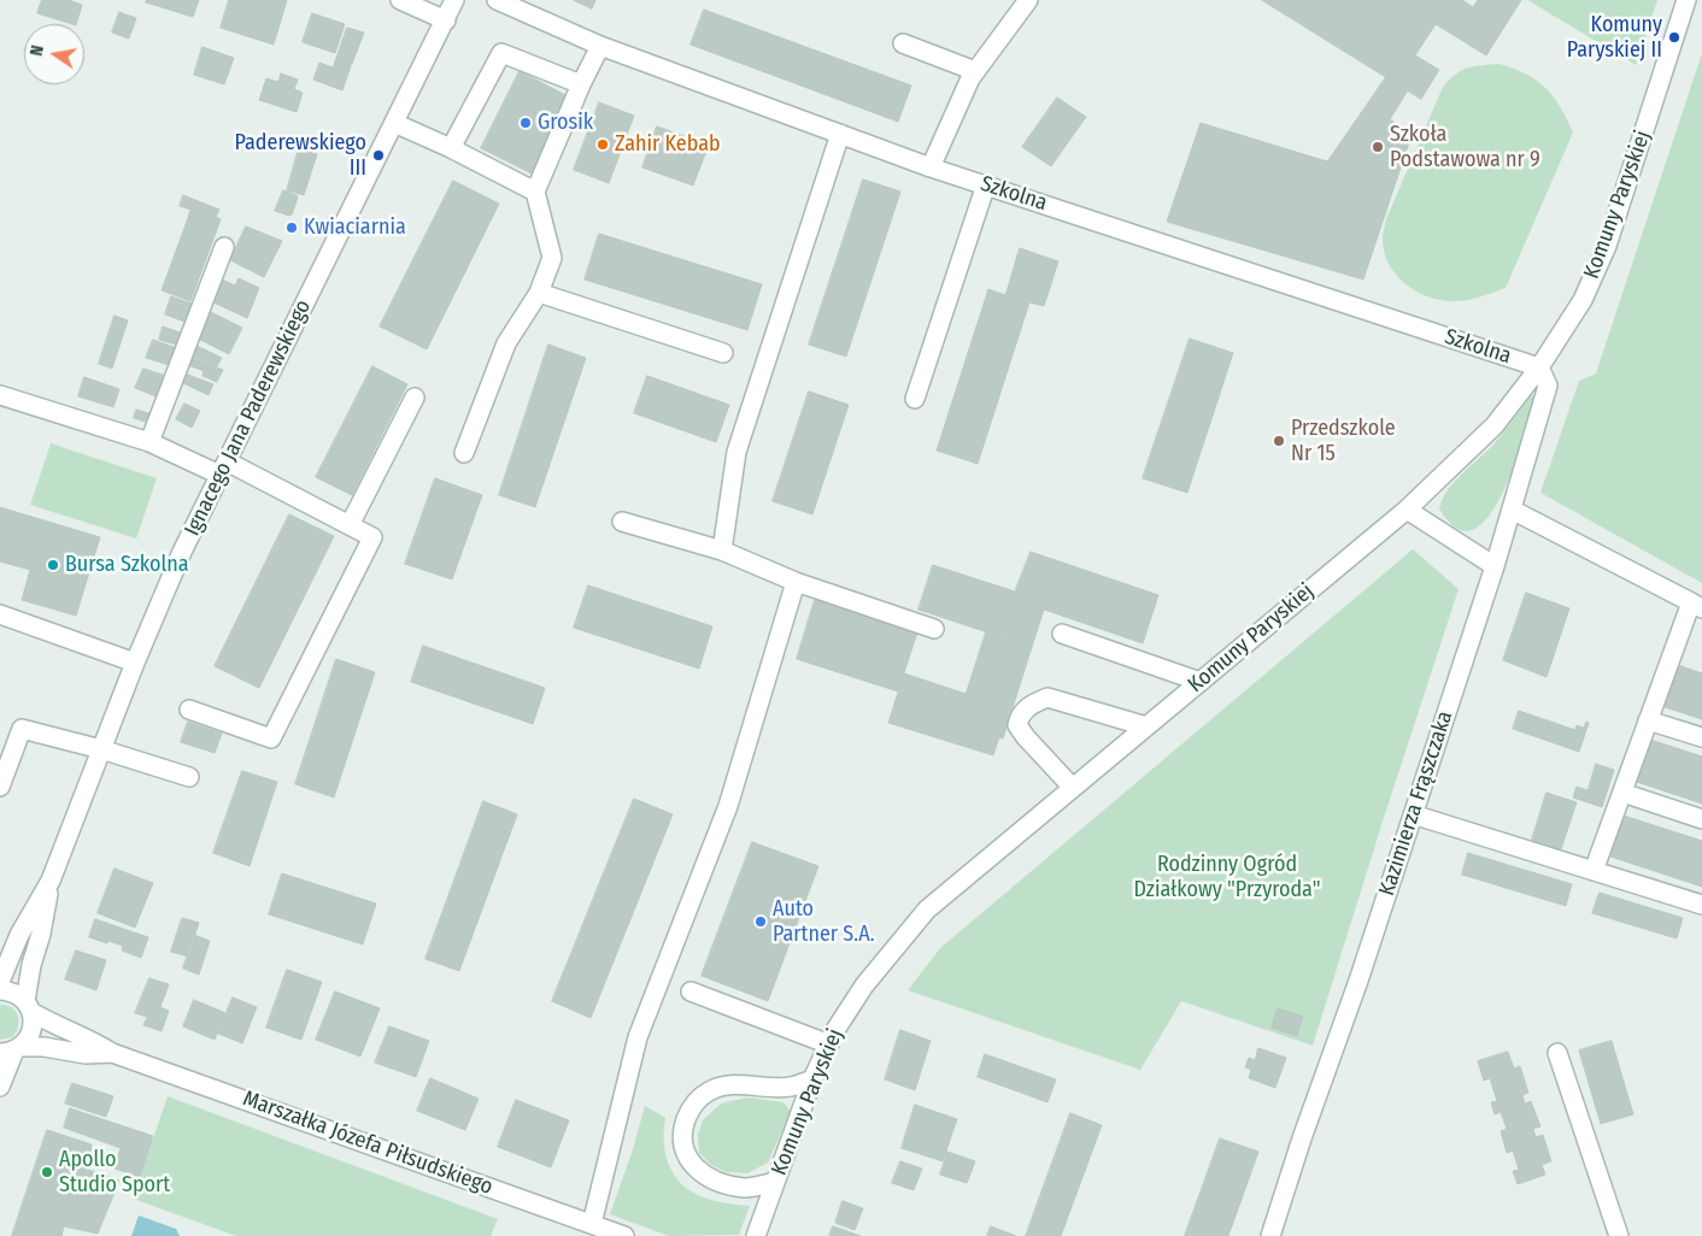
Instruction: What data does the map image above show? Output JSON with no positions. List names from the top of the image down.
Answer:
{
  "streets": {
    "street": [
      "Szkolna",
      "Komuny Paryskiej",
      "Ignacego Jana Paderewskiego",
      "Kazimierza Frąszczaka",
      "Marszałka Józefa Piłsudskiego"
    ]
  },
  "crossings": [
    ["Szkolna", "Komuny Paryskiej"],
    ["Szkolna", "Kazimierza Frąszczaka"],
    ["Komuny Paryskiej", "Kazimierza Frąszczaka"]
  ],
  "parks": ["Rodzinny Ogród Działkowy \"Przyroda\""],
  "places": [
    "Komuny Paryskiej II",
    "Grosik",
    "Zahir Kebab",
    "Szkoła Podstawowa nr 9",
    "Paderewskiego III",
    "Kwiaciarnia",
    "Przedszkole Nr 15",
    "Bursa Szkolna",
    "Auto Partner S.A.",
    "Apollo Studio Sport"
  ],
  "north": "left"
}
